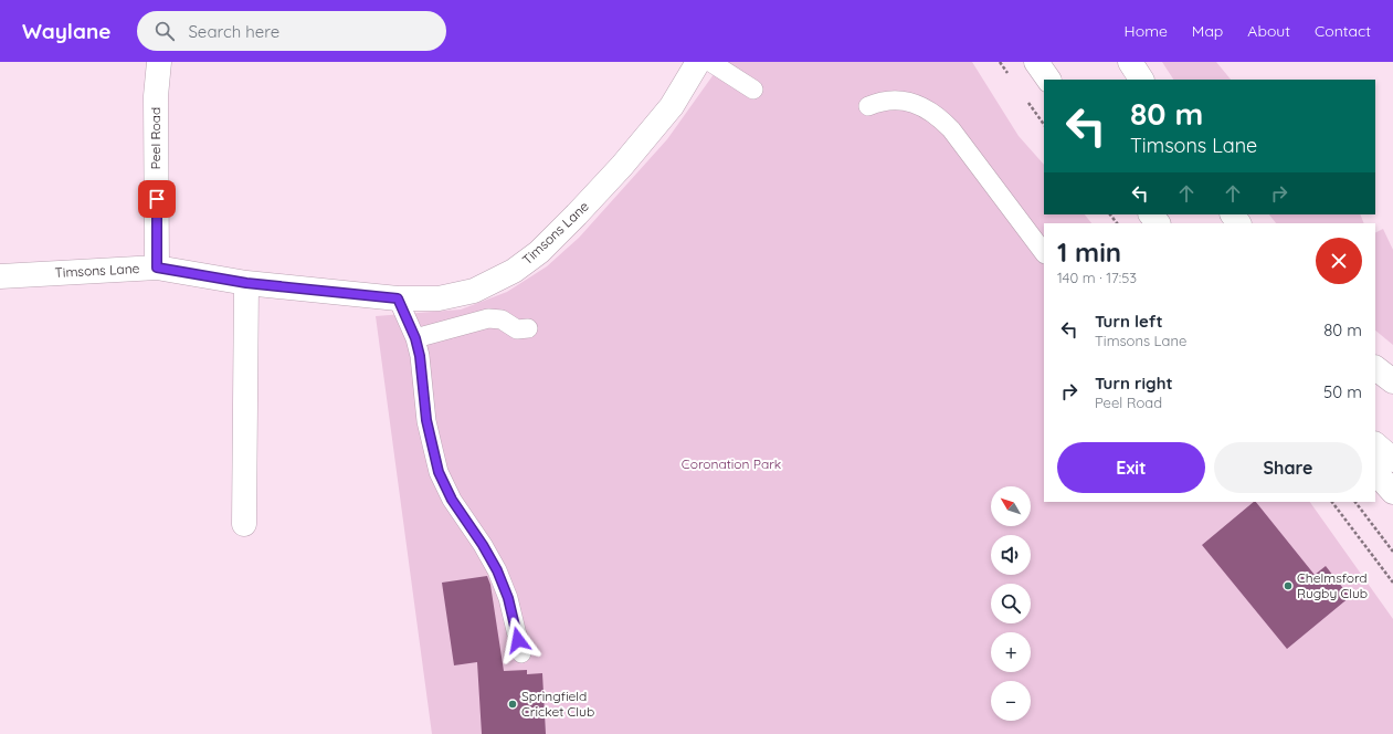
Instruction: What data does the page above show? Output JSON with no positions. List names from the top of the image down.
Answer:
{
  "streets": {
    "street": ["Peel Road", "Timsons Lane"]
  },
  "crossings": [
    ["Peel Road", "Timsons Lane"]
  ],
  "parks": ["Coronation Park"],
  "places": ["Chelmsford Rugby Club", "Springfield Cricket Club"],
  "north": "top left",
  "page": {
    "header": "Waylane",
    "search": "Search here",
    "nav": [
      "Home",
      "Map",
      "About",
      "Contact"
    ],
    "turn": ["80 m", "Timsons Lane"],
    "heading": ["1 min", "140 m · 17:53"],
    "list": [
      {
        "name": "Turn left",
        "note": "Timsons Lane",
        "value": "80 m"
      },
      {
        "name": "Turn right",
        "note": "Peel Road",
        "value": "50 m"
      }
    ],
    "buttons": ["Exit", "Share"],
    "map_buttons": ["+", "−"]
  }
}
